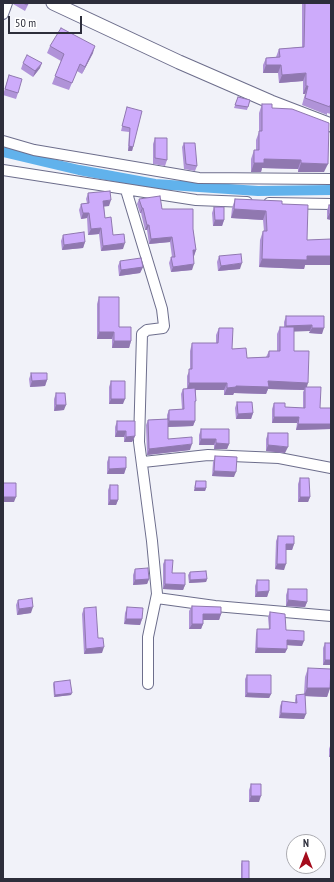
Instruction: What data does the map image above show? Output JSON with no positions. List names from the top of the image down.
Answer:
{
  "scale_bar": "50 m",
  "north": "top"
}
